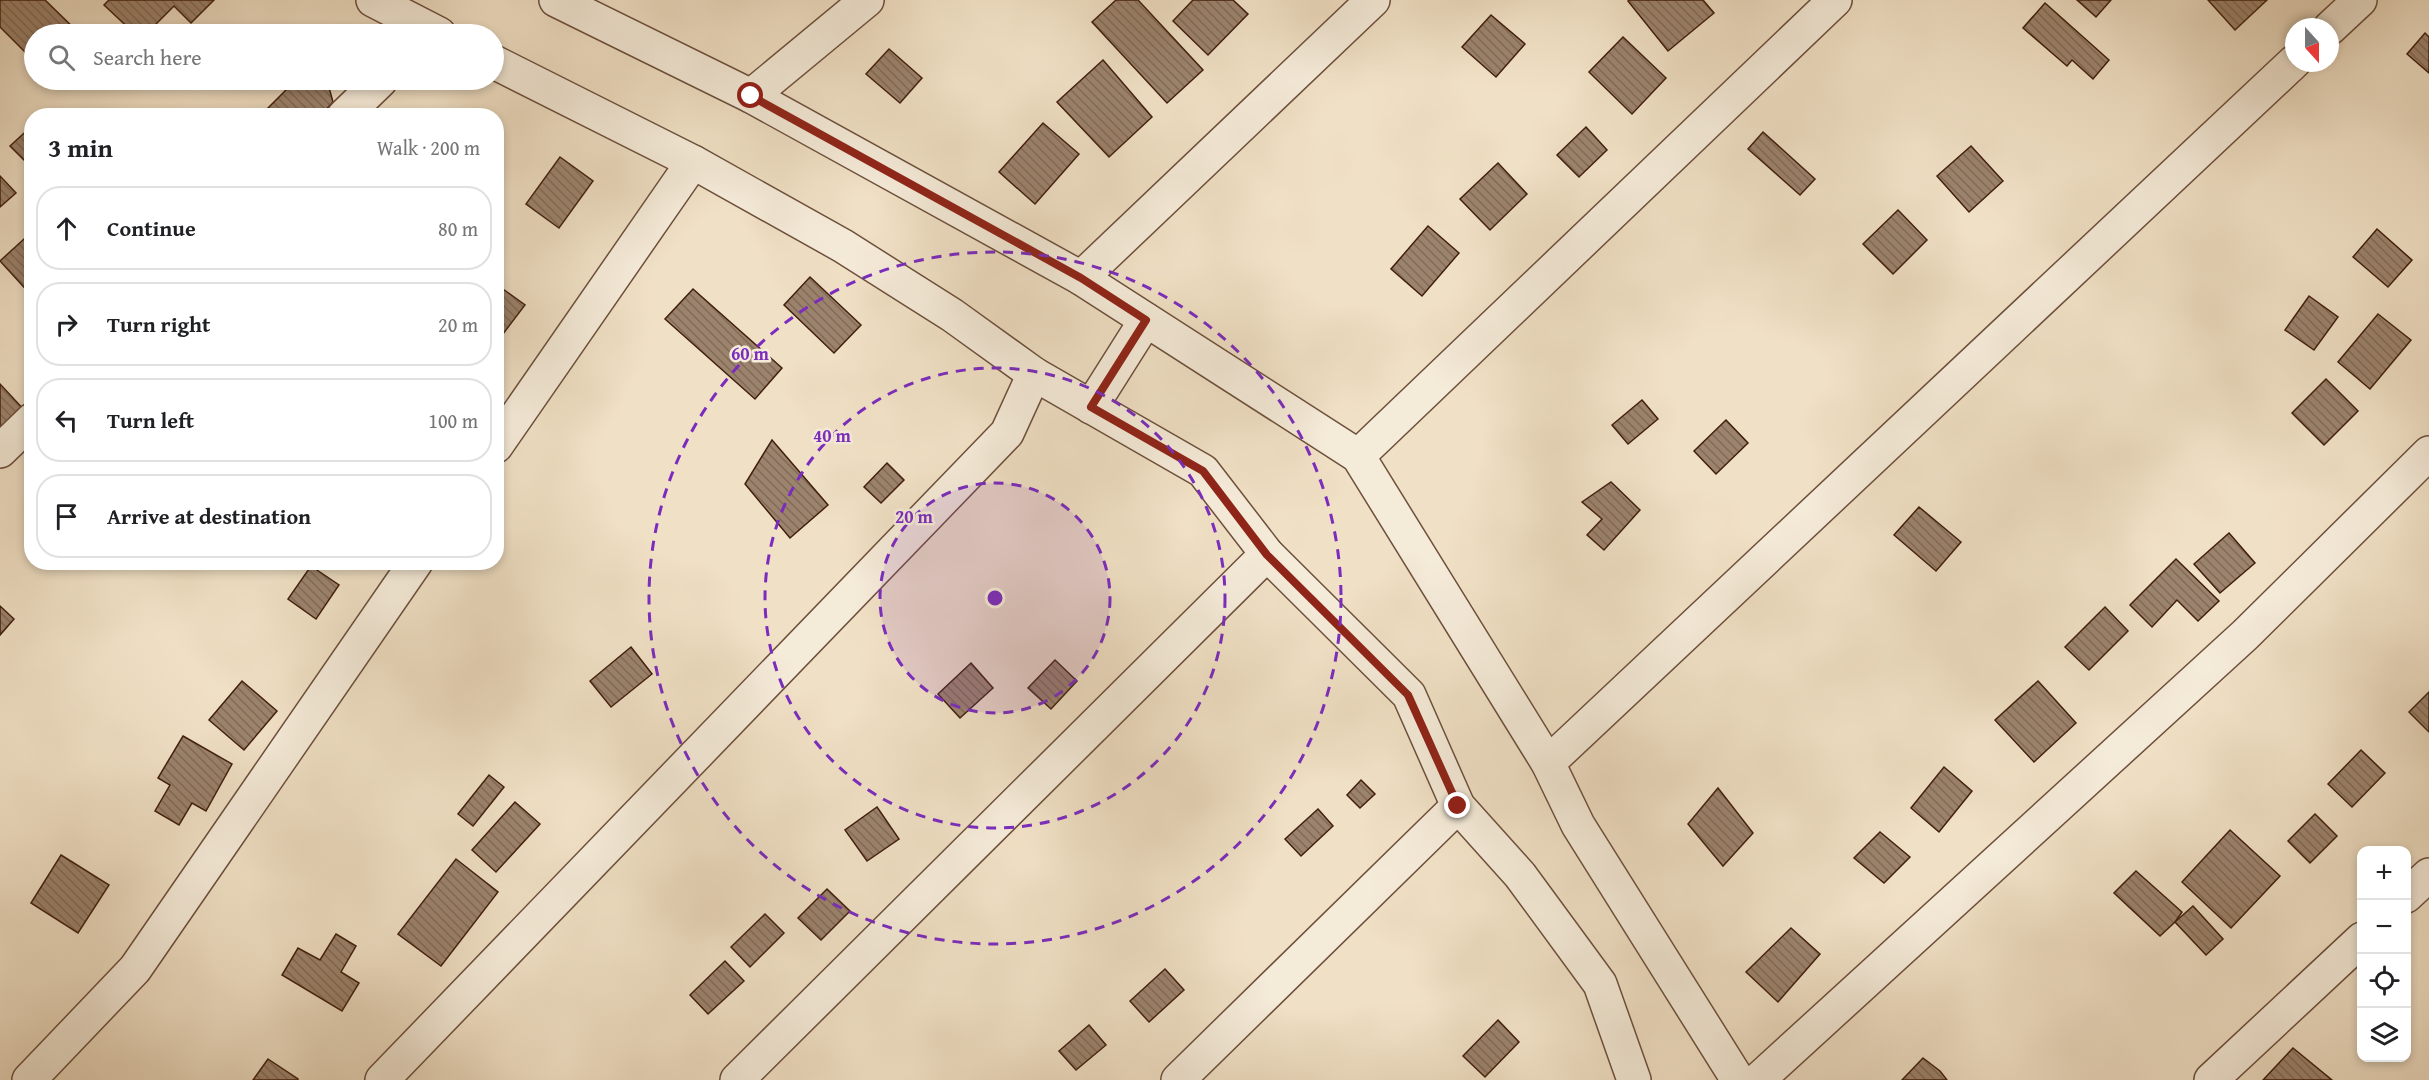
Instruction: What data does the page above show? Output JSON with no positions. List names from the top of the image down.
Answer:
{
  "north": "bottom",
  "page": {
    "search": "Search here",
    "heading": ["3 min", "Walk · 200 m"],
    "list": [
      ["Continue", "80 m"],
      ["Turn right", "20 m"],
      ["Turn left", "100 m"],
      "Arrive at destination"
    ],
    "map_buttons": ["+", "−"]
  },
  "rings": ["60 m", "40 m", "20 m"]
}
